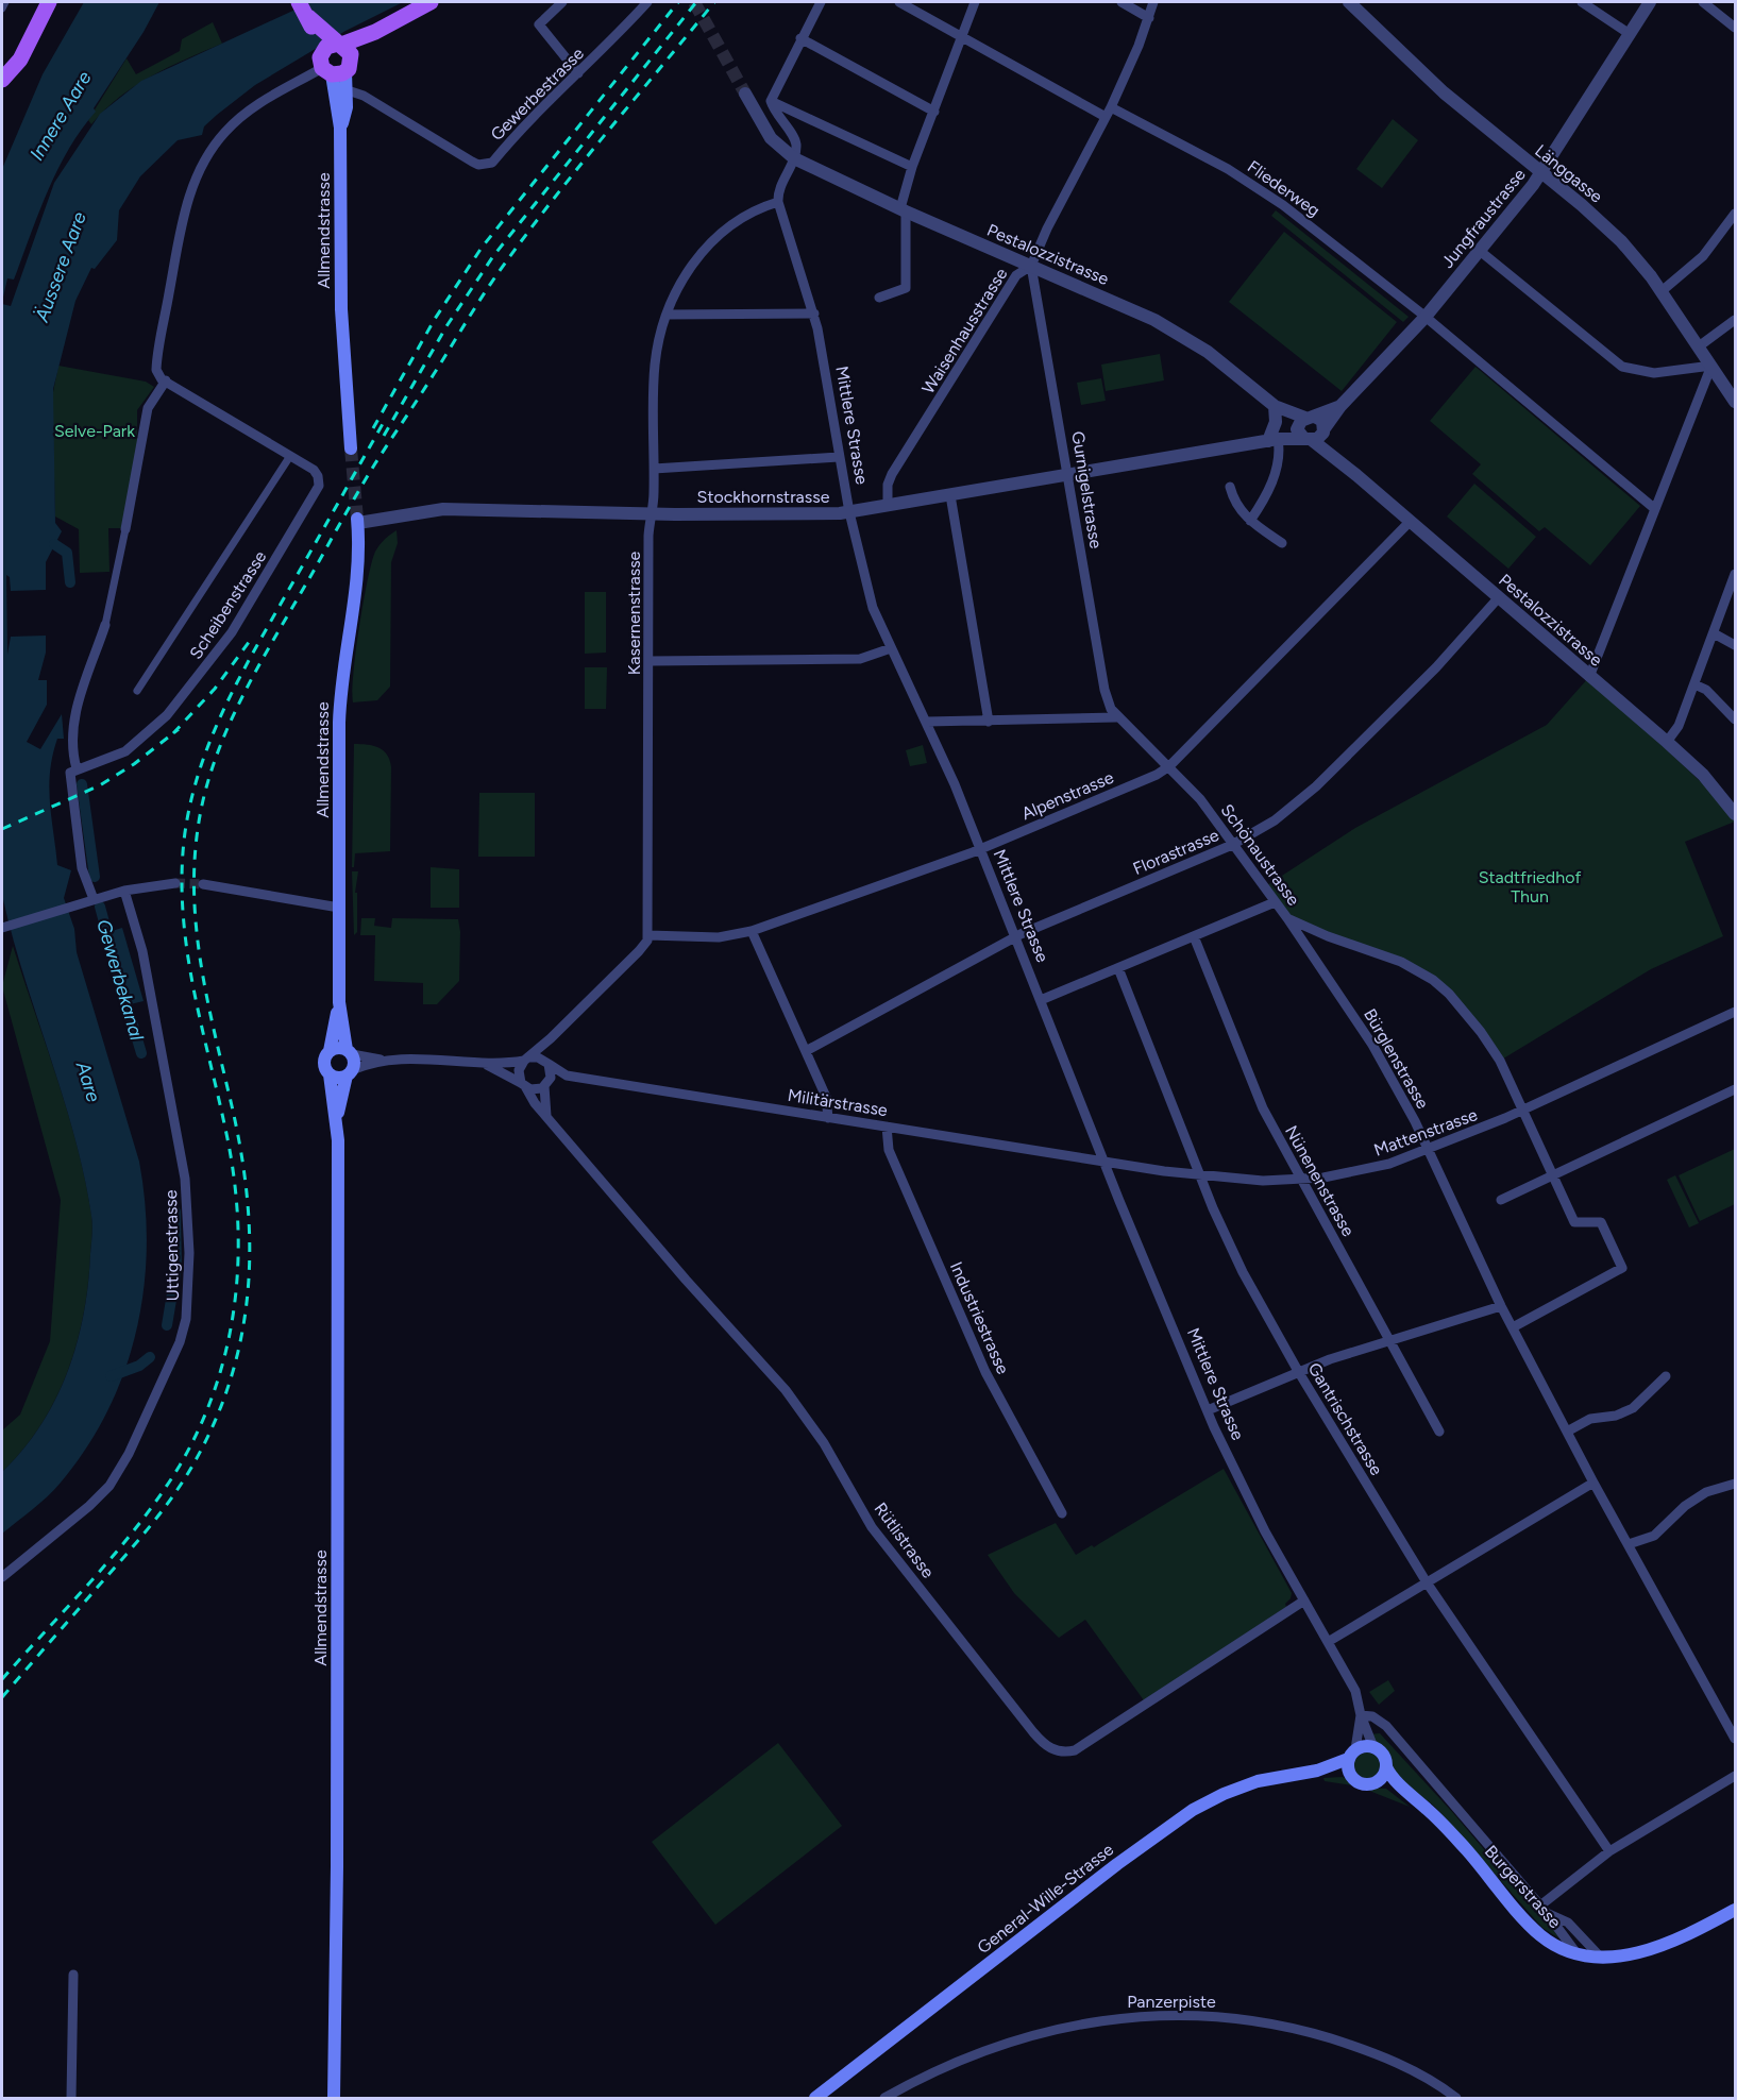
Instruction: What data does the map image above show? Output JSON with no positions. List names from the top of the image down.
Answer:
{
  "streets": {
    "main road": ["Allmendstrasse", "Burgerstrasse", "General-Wille-Strasse"],
    "street": [
      "Gewerbestrasse",
      "Länggasse",
      "Fliederweg",
      "Jungfraustrasse",
      "Pestalozzistrasse",
      "Waisenhausstrasse",
      "Mittlere Strasse",
      "Gurnigelstrasse",
      "Stockhornstrasse",
      "Scheibenstrasse",
      "Kasernenstrasse",
      "Alpenstrasse",
      "Florastrasse",
      "Schönaustrasse",
      "Bürglenstrasse",
      "Militärstrasse",
      "Mattenstrasse",
      "Nünenenstrasse",
      "Uttigenstrasse",
      "Industriestrasse",
      "Gantrischstrasse",
      "Rütlistrasse",
      "Panzerpiste"
    ]
  },
  "crossings": [
    ["Gewerbestrasse", "Allmendstrasse"],
    ["Länggasse", "Jungfraustrasse"],
    ["Fliederweg", "Jungfraustrasse"],
    ["Fliederweg", "Waisenhausstrasse"],
    ["Jungfraustrasse", "Pestalozzistrasse"],
    ["Jungfraustrasse", "Stockhornstrasse"],
    ["Allmendstrasse", "Stockhornstrasse"],
    ["Pestalozzistrasse", "Waisenhausstrasse"],
    ["Pestalozzistrasse", "Gurnigelstrasse"],
    ["Pestalozzistrasse", "Stockhornstrasse"],
    ["Pestalozzistrasse", "Alpenstrasse"],
    ["Pestalozzistrasse", "Florastrasse"],
    ["Waisenhausstrasse", "Gurnigelstrasse"],
    ["Waisenhausstrasse", "Stockhornstrasse"],
    ["Mittlere Strasse", "Stockhornstrasse"],
    ["Mittlere Strasse", "Kasernenstrasse"],
    ["Mittlere Strasse", "Alpenstrasse"],
    ["Mittlere Strasse", "Florastrasse"],
    ["Mittlere Strasse", "Militärstrasse"],
    ["Mittlere Strasse", "Mattenstrasse"],
    ["Mittlere Strasse", "Rütlistrasse"],
    ["Mittlere Strasse", "Burgerstrasse"],
    ["Mittlere Strasse", "General-Wille-Strasse"],
    ["Gurnigelstrasse", "Stockhornstrasse"],
    ["Gurnigelstrasse", "Schönaustrasse"],
    ["Stockhornstrasse", "Kasernenstrasse"],
    ["Kasernenstrasse", "Alpenstrasse"],
    ["Alpenstrasse", "Schönaustrasse"],
    ["Florastrasse", "Schönaustrasse"],
    ["Schönaustrasse", "Bürglenstrasse"],
    ["Schönaustrasse", "Mattenstrasse"],
    ["Bürglenstrasse", "Mattenstrasse"],
    ["Militärstrasse", "Mattenstrasse"],
    ["Militärstrasse", "Industriestrasse"],
    ["Militärstrasse", "Rütlistrasse"],
    ["Mattenstrasse", "Nünenenstrasse"],
    ["Mattenstrasse", "Gantrischstrasse"],
    ["Burgerstrasse", "General-Wille-Strasse"]
  ],
  "water": [
    "Innere Aare",
    "Äussere Aare",
    "Gewerbekanal",
    "Aare"
  ],
  "parks": ["Selve-Park", "Stadtfriedhof Thun"]
}
